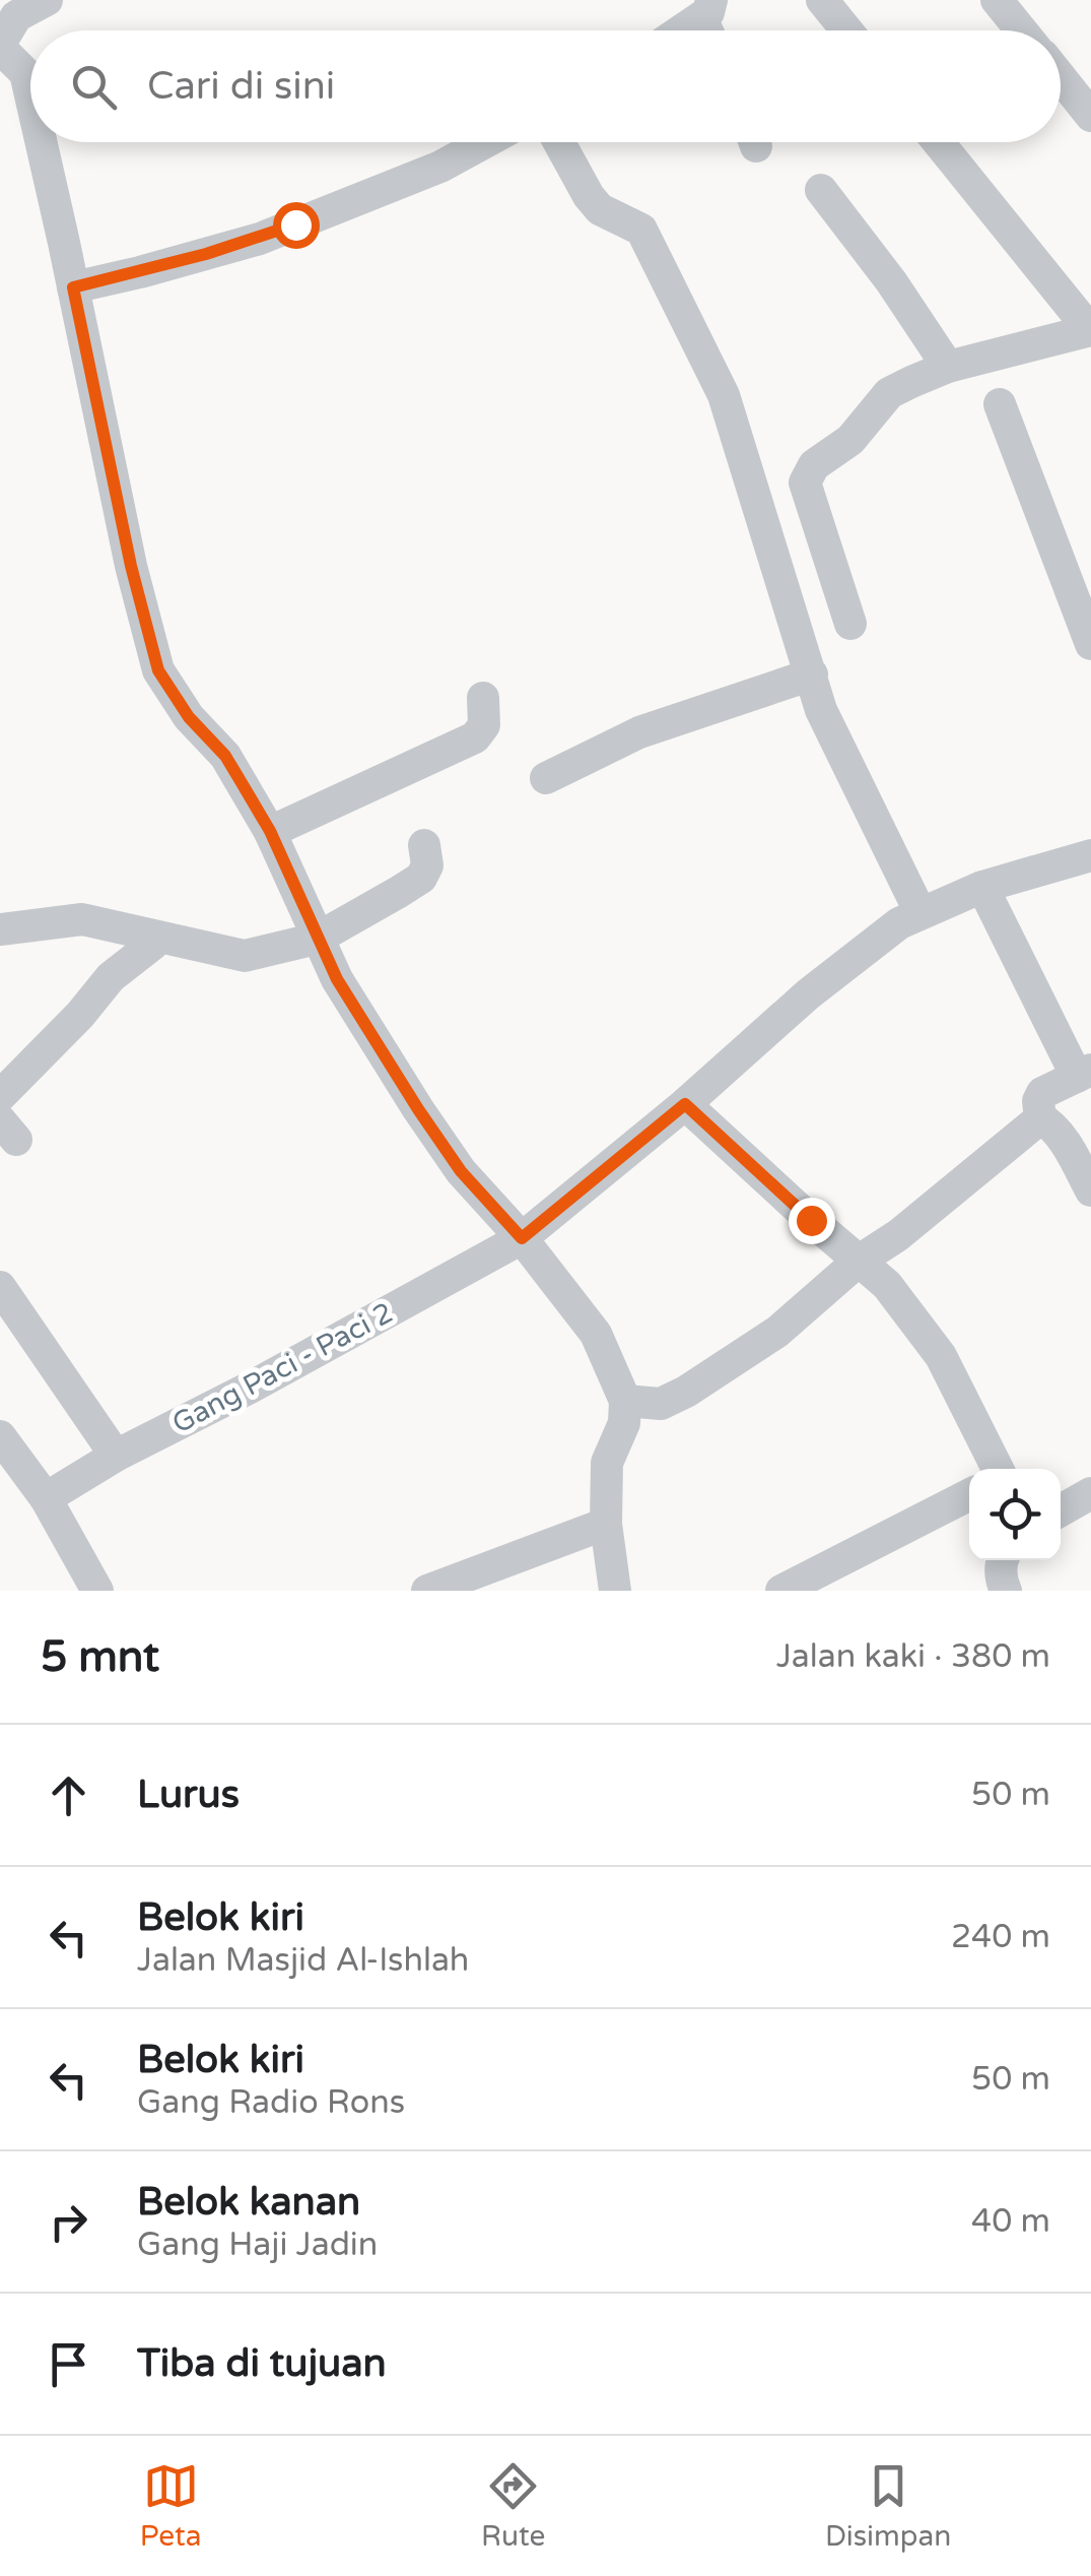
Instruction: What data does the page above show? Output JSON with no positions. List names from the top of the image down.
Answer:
{
  "streets": {
    "street": ["Gang Paci - Paci 2"]
  },
  "page": {
    "search": "Cari di sini",
    "heading": ["5 mnt", "Jalan kaki · 380 m"],
    "list": [
      ["Lurus", "50 m"],
      ["Belok kiri", "Jalan Masjid Al-Ishlah", "240 m"],
      ["Belok kiri", "Gang Radio Rons", "50 m"],
      ["Belok kanan", "Gang Haji Jadin", "40 m"],
      "Tiba di tujuan"
    ],
    "nav": ["Peta", "Rute", "Disimpan"]
  }
}
